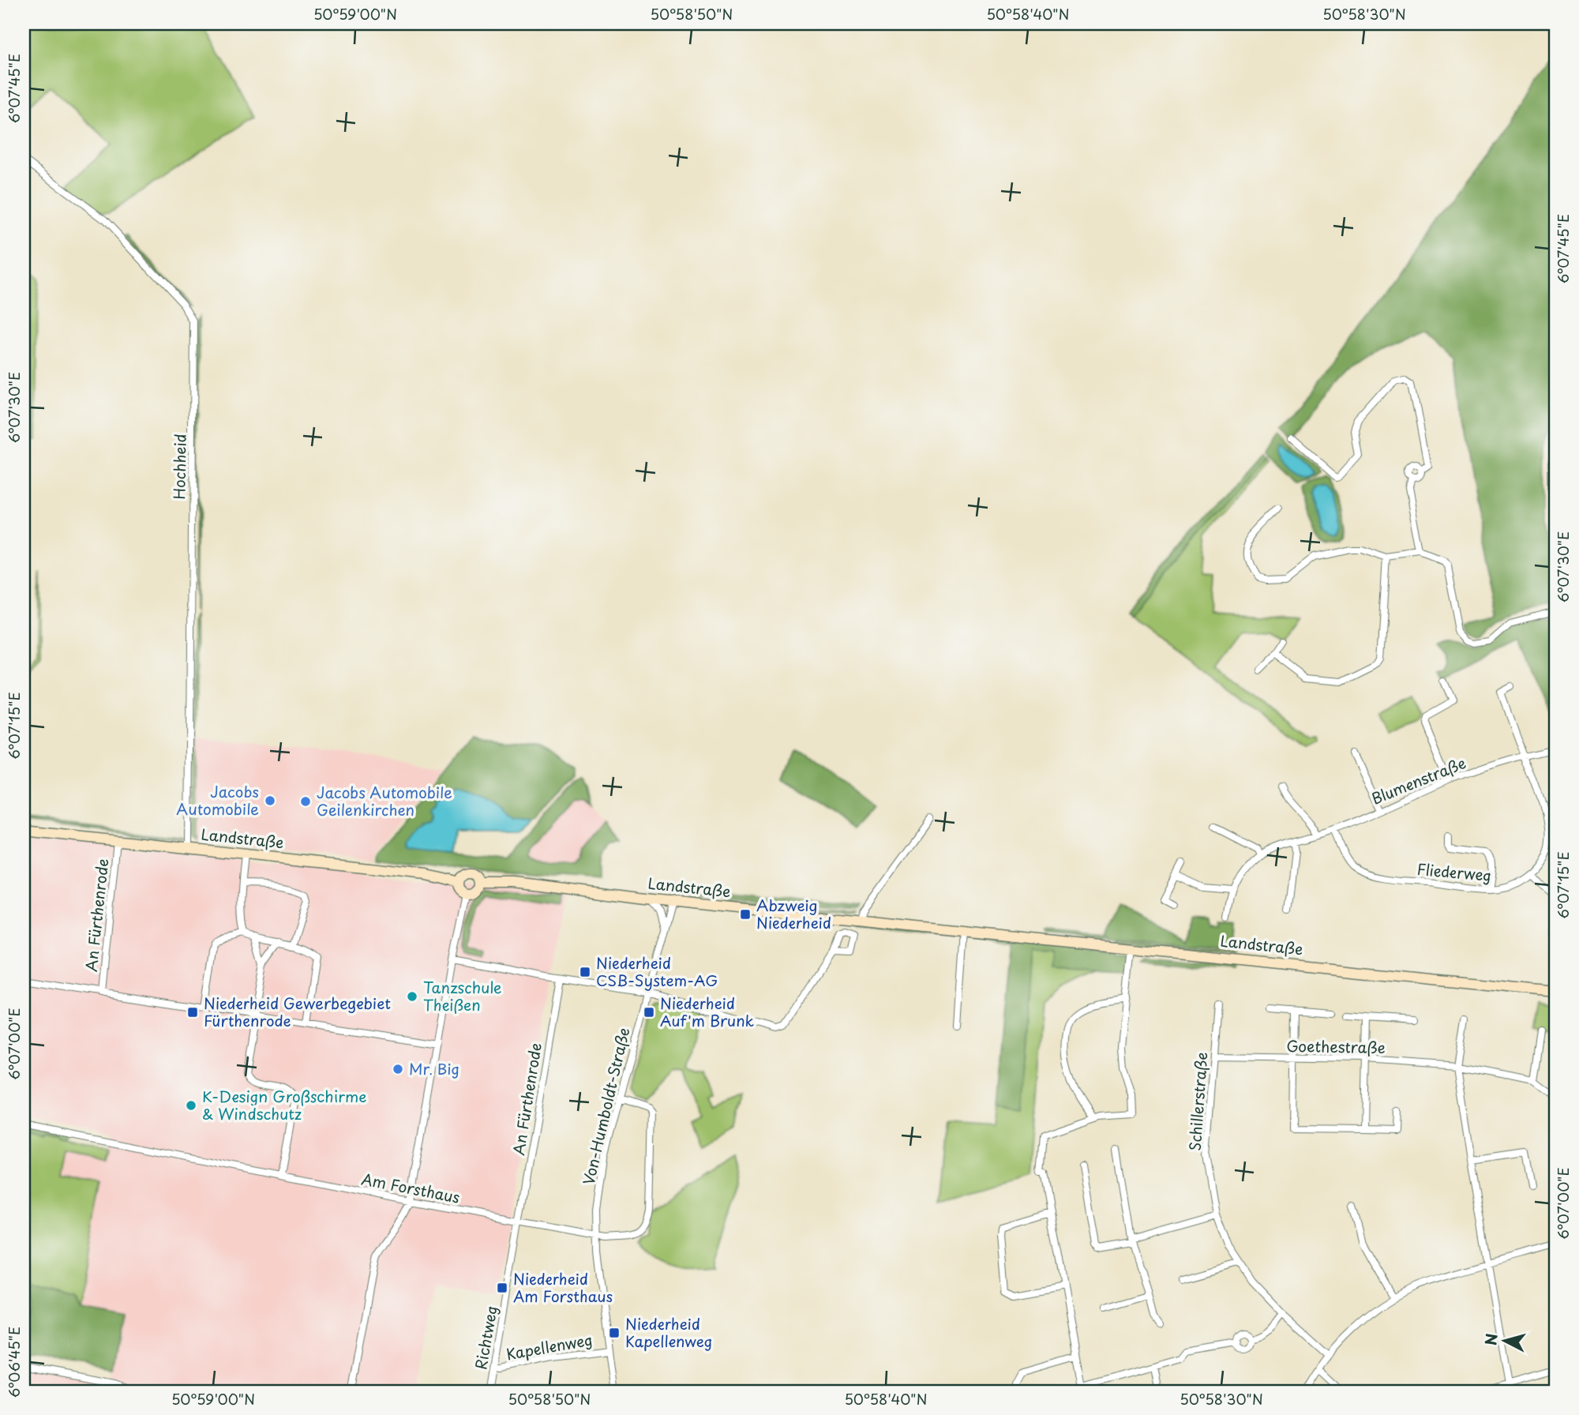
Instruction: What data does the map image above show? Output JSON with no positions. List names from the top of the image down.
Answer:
{
  "streets": {
    "street": [
      "Hochheid",
      "Blumenstraße",
      "Landstraße",
      "Fliederweg",
      "An Fürthenrode",
      "Goethestraße",
      "Schillerstraße",
      "Von-Humboldt-Straße",
      "Am Forsthaus",
      "Richtweg",
      "Kapellenweg"
    ]
  },
  "crossings": [
    ["Hochheid", "Landstraße"],
    ["Blumenstraße", "Fliederweg"],
    ["Landstraße", "An Fürthenrode"],
    ["Landstraße", "Von-Humboldt-Straße"],
    ["An Fürthenrode", "Am Forsthaus"],
    ["An Fürthenrode", "Richtweg"],
    ["Goethestraße", "Schillerstraße"],
    ["Von-Humboldt-Straße", "Am Forsthaus"],
    ["Von-Humboldt-Straße", "Kapellenweg"],
    ["Am Forsthaus", "Richtweg"],
    ["Richtweg", "Kapellenweg"]
  ],
  "places": {
    "other": [
      "Jacobs Automobile",
      "Jacobs Automobile Geilenkirchen",
      "Tanzschule Theißen",
      "Mr. Big",
      "K-Design Großschirme & Windschutz"
    ],
    "transit": [
      "Abzweig Niederheid",
      "Niederheid CSB-System-AG",
      "Niederheid Gewerbegebiet Fürthenrode",
      "Niederheid Auf'm Brunk",
      "Niederheid Am Forsthaus",
      "Niederheid Kapellenweg"
    ]
  },
  "north": "left",
  "coordinates": [
    "50°59'00\"N",
    "50°58'50\"N",
    "50°58'40\"N",
    "50°58'30\"N",
    "6°07'45\"E",
    "6°07'30\"E",
    "6°07'15\"E",
    "6°07'00\"E",
    "6°06'45\"E"
  ]
}
